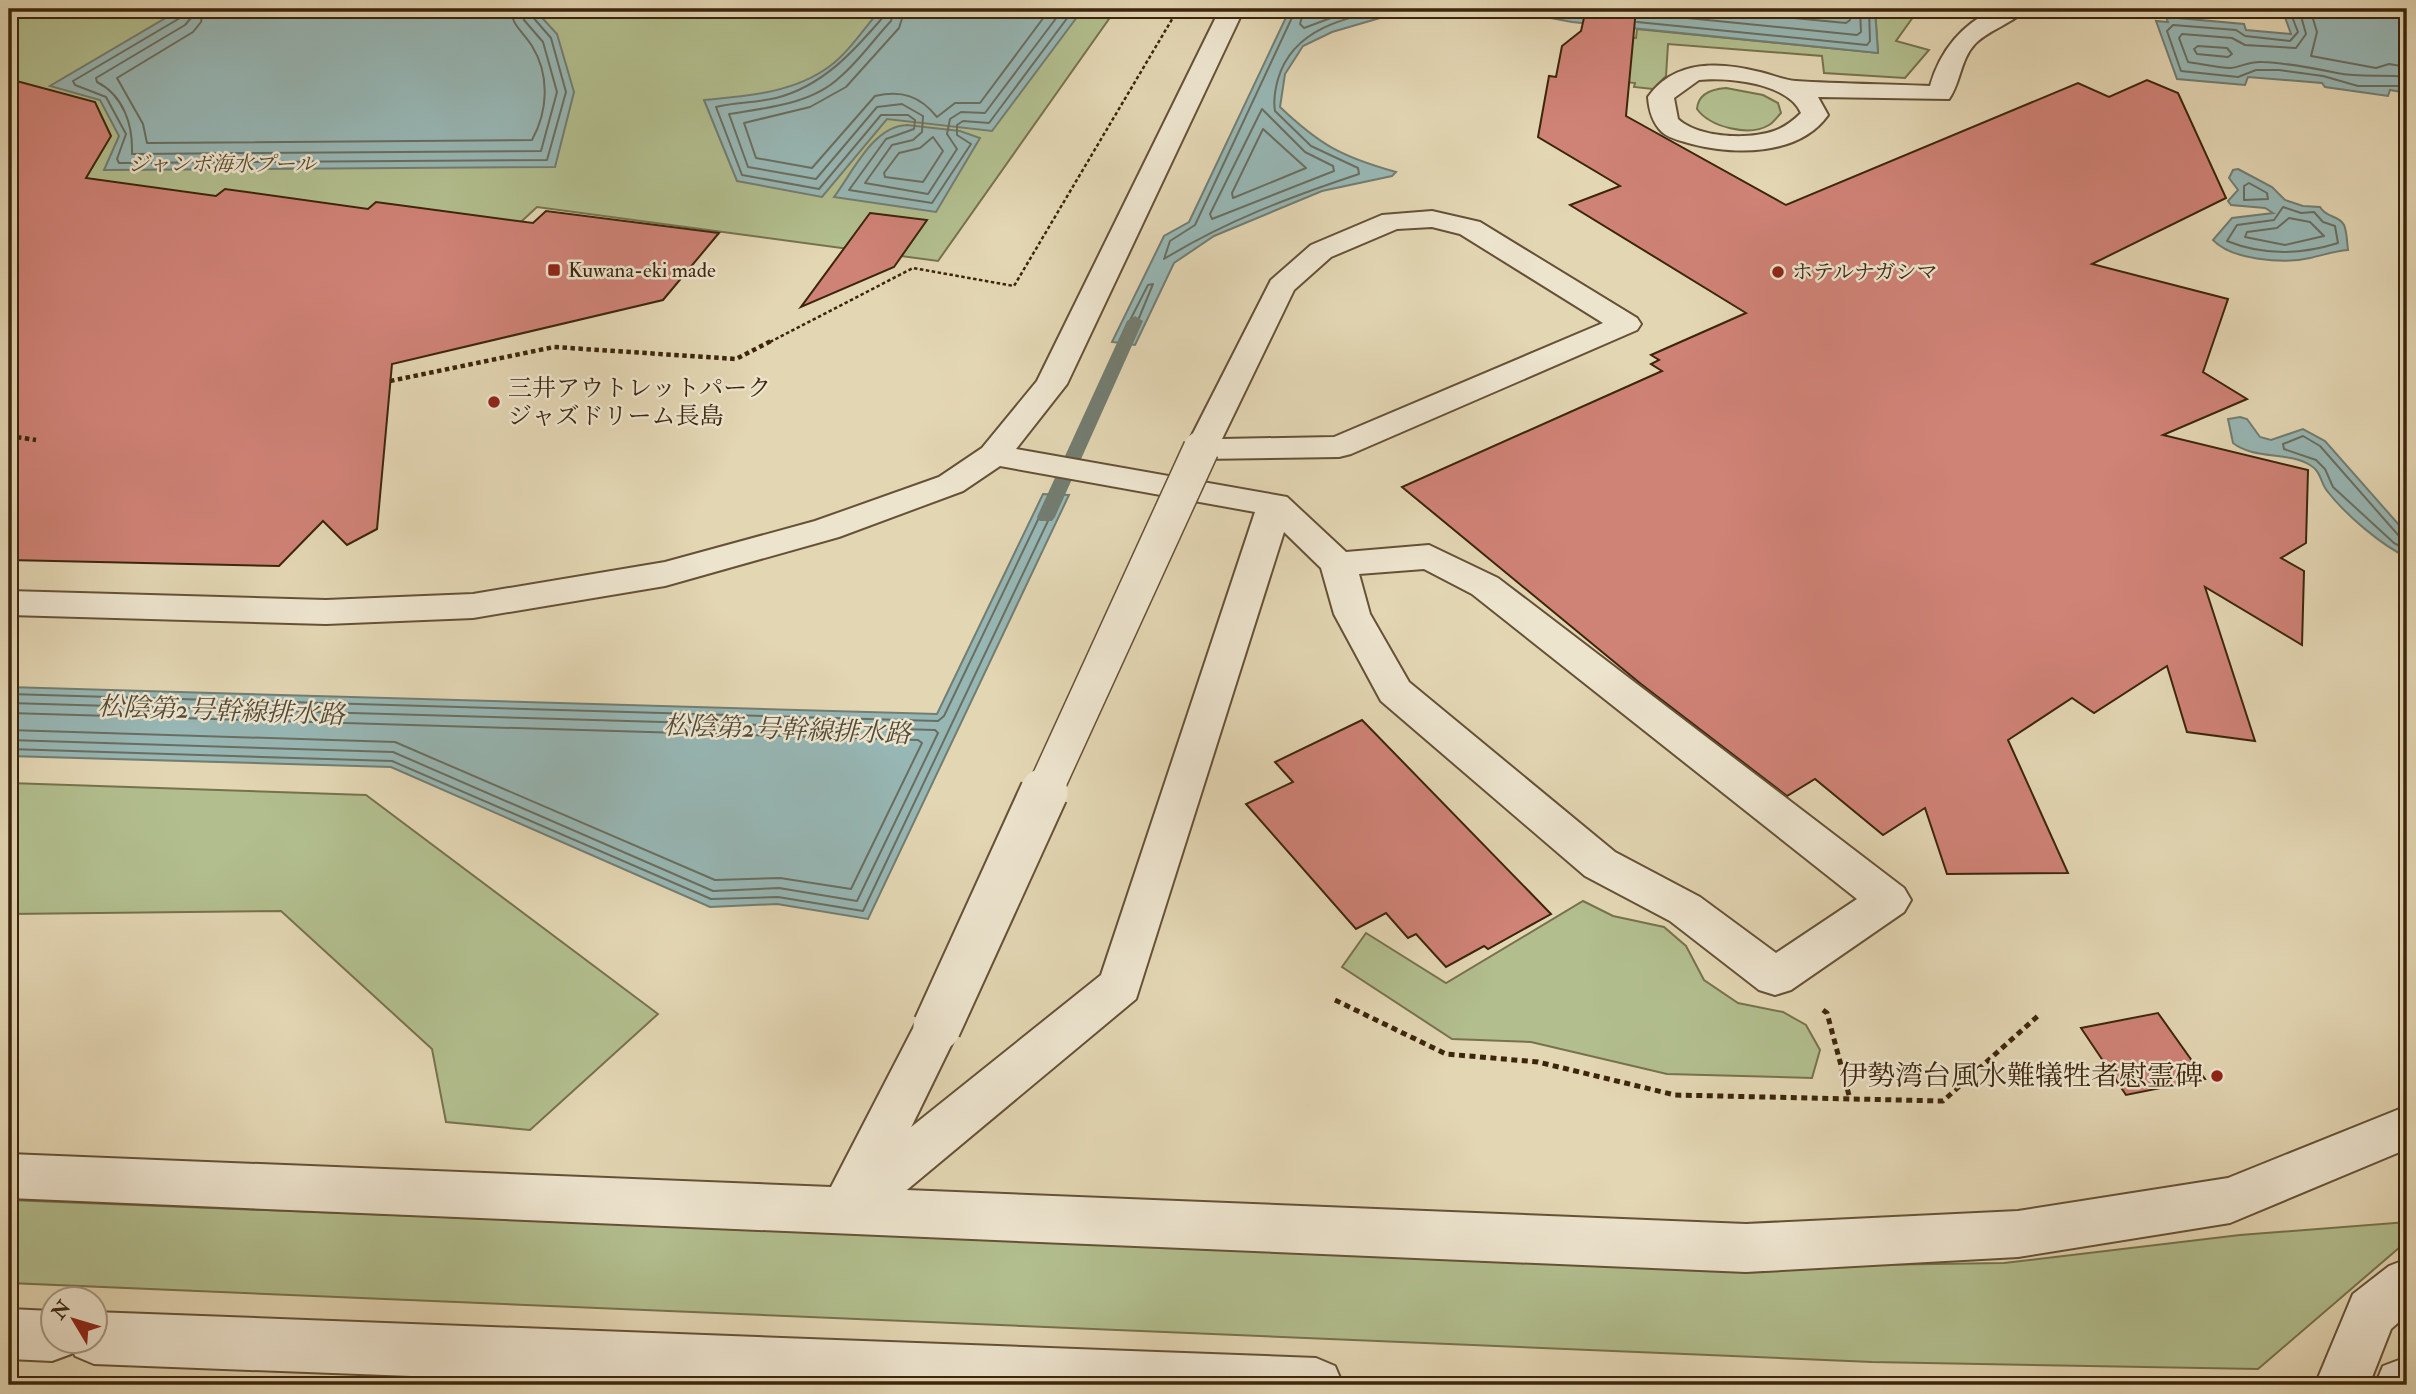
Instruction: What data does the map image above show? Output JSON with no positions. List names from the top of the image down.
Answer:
{
  "water": ["松陰第2号幹線排水路"],
  "parks": ["ジャンボ海水プール"],
  "places": {
    "transit": ["Kuwana-eki made"],
    "other": ["ホテルナガシマ", "三井アウトレットパーク ジャズドリーム長島", "伊勢湾台風水難犠牲者慰霊碑"]
  },
  "north": "top left"
}
